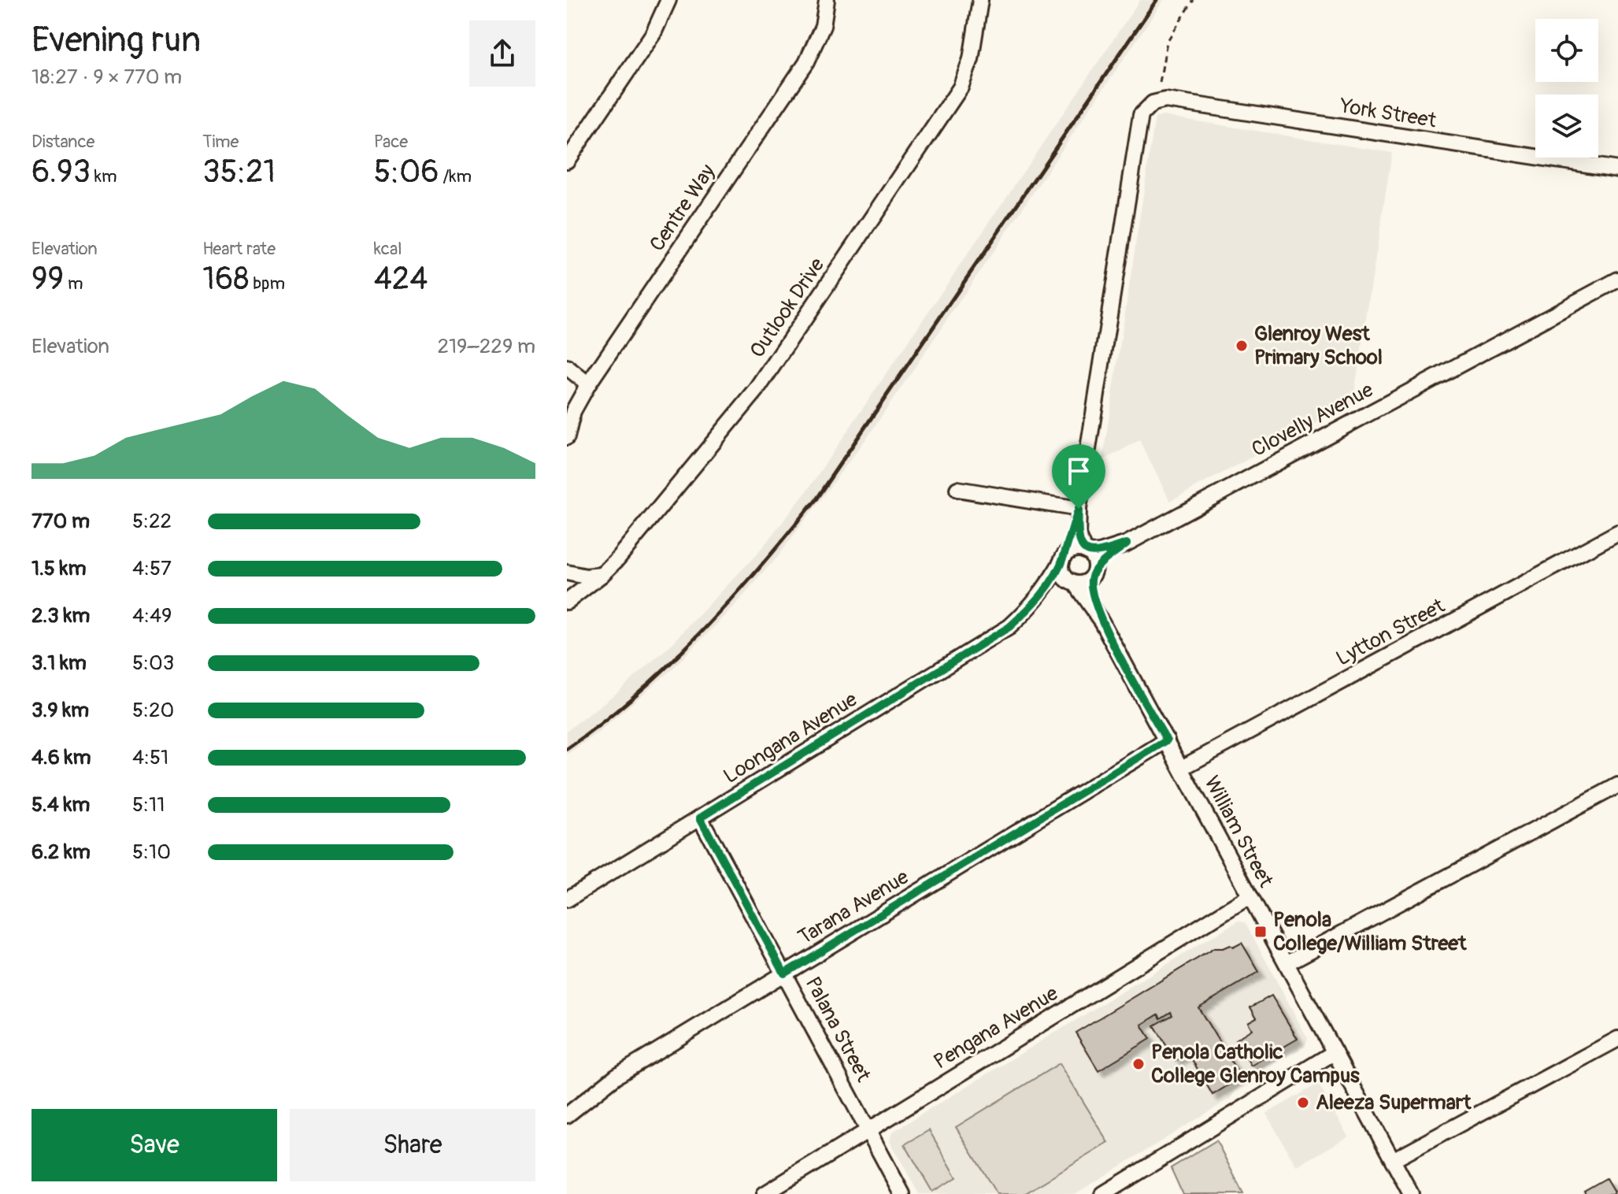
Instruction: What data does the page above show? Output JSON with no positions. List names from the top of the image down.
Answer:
{
  "streets": {
    "street": [
      "York Street",
      "Centre Way",
      "Outlook Drive",
      "Clovelly Avenue",
      "Lytton Street",
      "Loongana Avenue",
      "William Street",
      "Tarana Avenue",
      "Pengana Avenue",
      "Palana Street"
    ]
  },
  "crossings": [
    ["Clovelly Avenue", "Loongana Avenue"],
    ["Clovelly Avenue", "William Street"],
    ["Lytton Street", "William Street"],
    ["Loongana Avenue", "William Street"],
    ["Loongana Avenue", "Palana Street"],
    ["William Street", "Tarana Avenue"],
    ["William Street", "Pengana Avenue"],
    ["Tarana Avenue", "Palana Street"],
    ["Pengana Avenue", "Palana Street"]
  ],
  "places": {
    "other": ["Glenroy West Primary School", "Penola Catholic College Glenroy Campus", "Aleeza Supermart"],
    "transit": ["Penola College/William Street"]
  },
  "page": {
    "heading": ["Evening run", "18:27 · 9 × 770 m"],
    "stats": [
      ["Distance", "6.93 km"],
      ["Time", "35:21"],
      ["Pace", "5:06 /km"],
      ["Elevation", "99 m"],
      ["Heart rate", "168 bpm"],
      ["kcal", "424"]
    ],
    "chart": ["Elevation", "219–229 m"],
    "list": [
      {
        "name": "770 m",
        "note": "5:22"
      },
      {
        "name": "1.5 km",
        "note": "4:57"
      },
      {
        "name": "2.3 km",
        "note": "4:49"
      },
      {
        "name": "3.1 km",
        "note": "5:03"
      },
      {
        "name": "3.9 km",
        "note": "5:20"
      },
      {
        "name": "4.6 km",
        "note": "4:51"
      },
      {
        "name": "5.4 km",
        "note": "5:11"
      },
      {
        "name": "6.2 km",
        "note": "5:10"
      }
    ],
    "buttons": ["Save", "Share"]
  }
}
